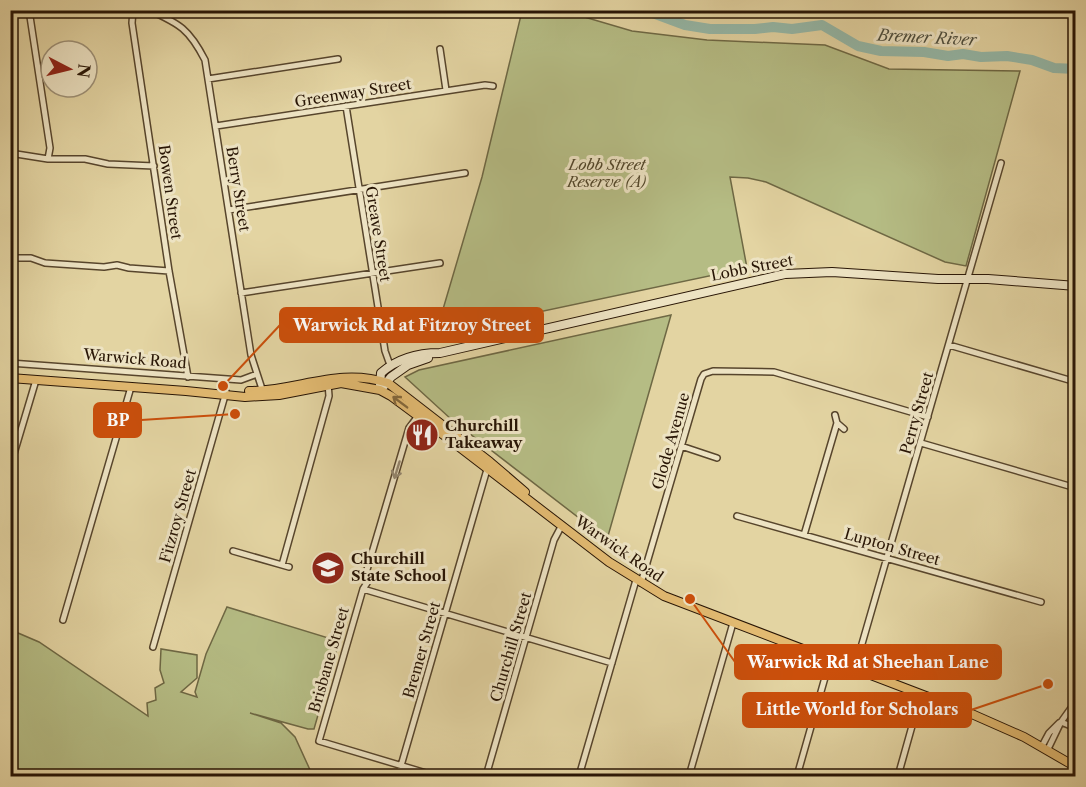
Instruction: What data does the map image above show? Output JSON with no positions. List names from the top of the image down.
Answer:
{
  "streets": {
    "main road": ["Lobb Street", "Warwick Road"],
    "street": [
      "Greenway Street",
      "Berry Street",
      "Bowen Street",
      "Greave Street",
      "Perry Street",
      "Glode Avenue",
      "Fitzroy Street",
      "Lupton Street",
      "Churchill Street",
      "Bremer Street",
      "Brisbane Street"
    ]
  },
  "crossings": [
    ["Greenway Street", "Berry Street"],
    ["Greenway Street", "Greave Street"],
    ["Berry Street", "Warwick Road"],
    ["Bowen Street", "Warwick Road"],
    ["Greave Street", "Lobb Street"],
    ["Lobb Street", "Warwick Road"],
    ["Lobb Street", "Perry Street"],
    ["Warwick Road", "Perry Street"],
    ["Warwick Road", "Glode Avenue"],
    ["Warwick Road", "Fitzroy Street"],
    ["Warwick Road", "Churchill Street"],
    ["Warwick Road", "Bremer Street"],
    ["Warwick Road", "Brisbane Street"],
    ["Perry Street", "Glode Avenue"],
    ["Perry Street", "Lupton Street"],
    ["Bremer Street", "Brisbane Street"]
  ],
  "one_way": ["Brisbane Street"],
  "water": ["Bremer River"],
  "parks": ["Lobb Street Reserve (A)"],
  "places": {
    "other": [
      "Warwick Rd at Fitzroy Street",
      "BP",
      "Warwick Rd at Sheehan Lane",
      "Little World for Scholars"
    ],
    "restaurant": ["Churchill Takeaway"],
    "school or university": ["Churchill State School"]
  },
  "north": "right"
}
